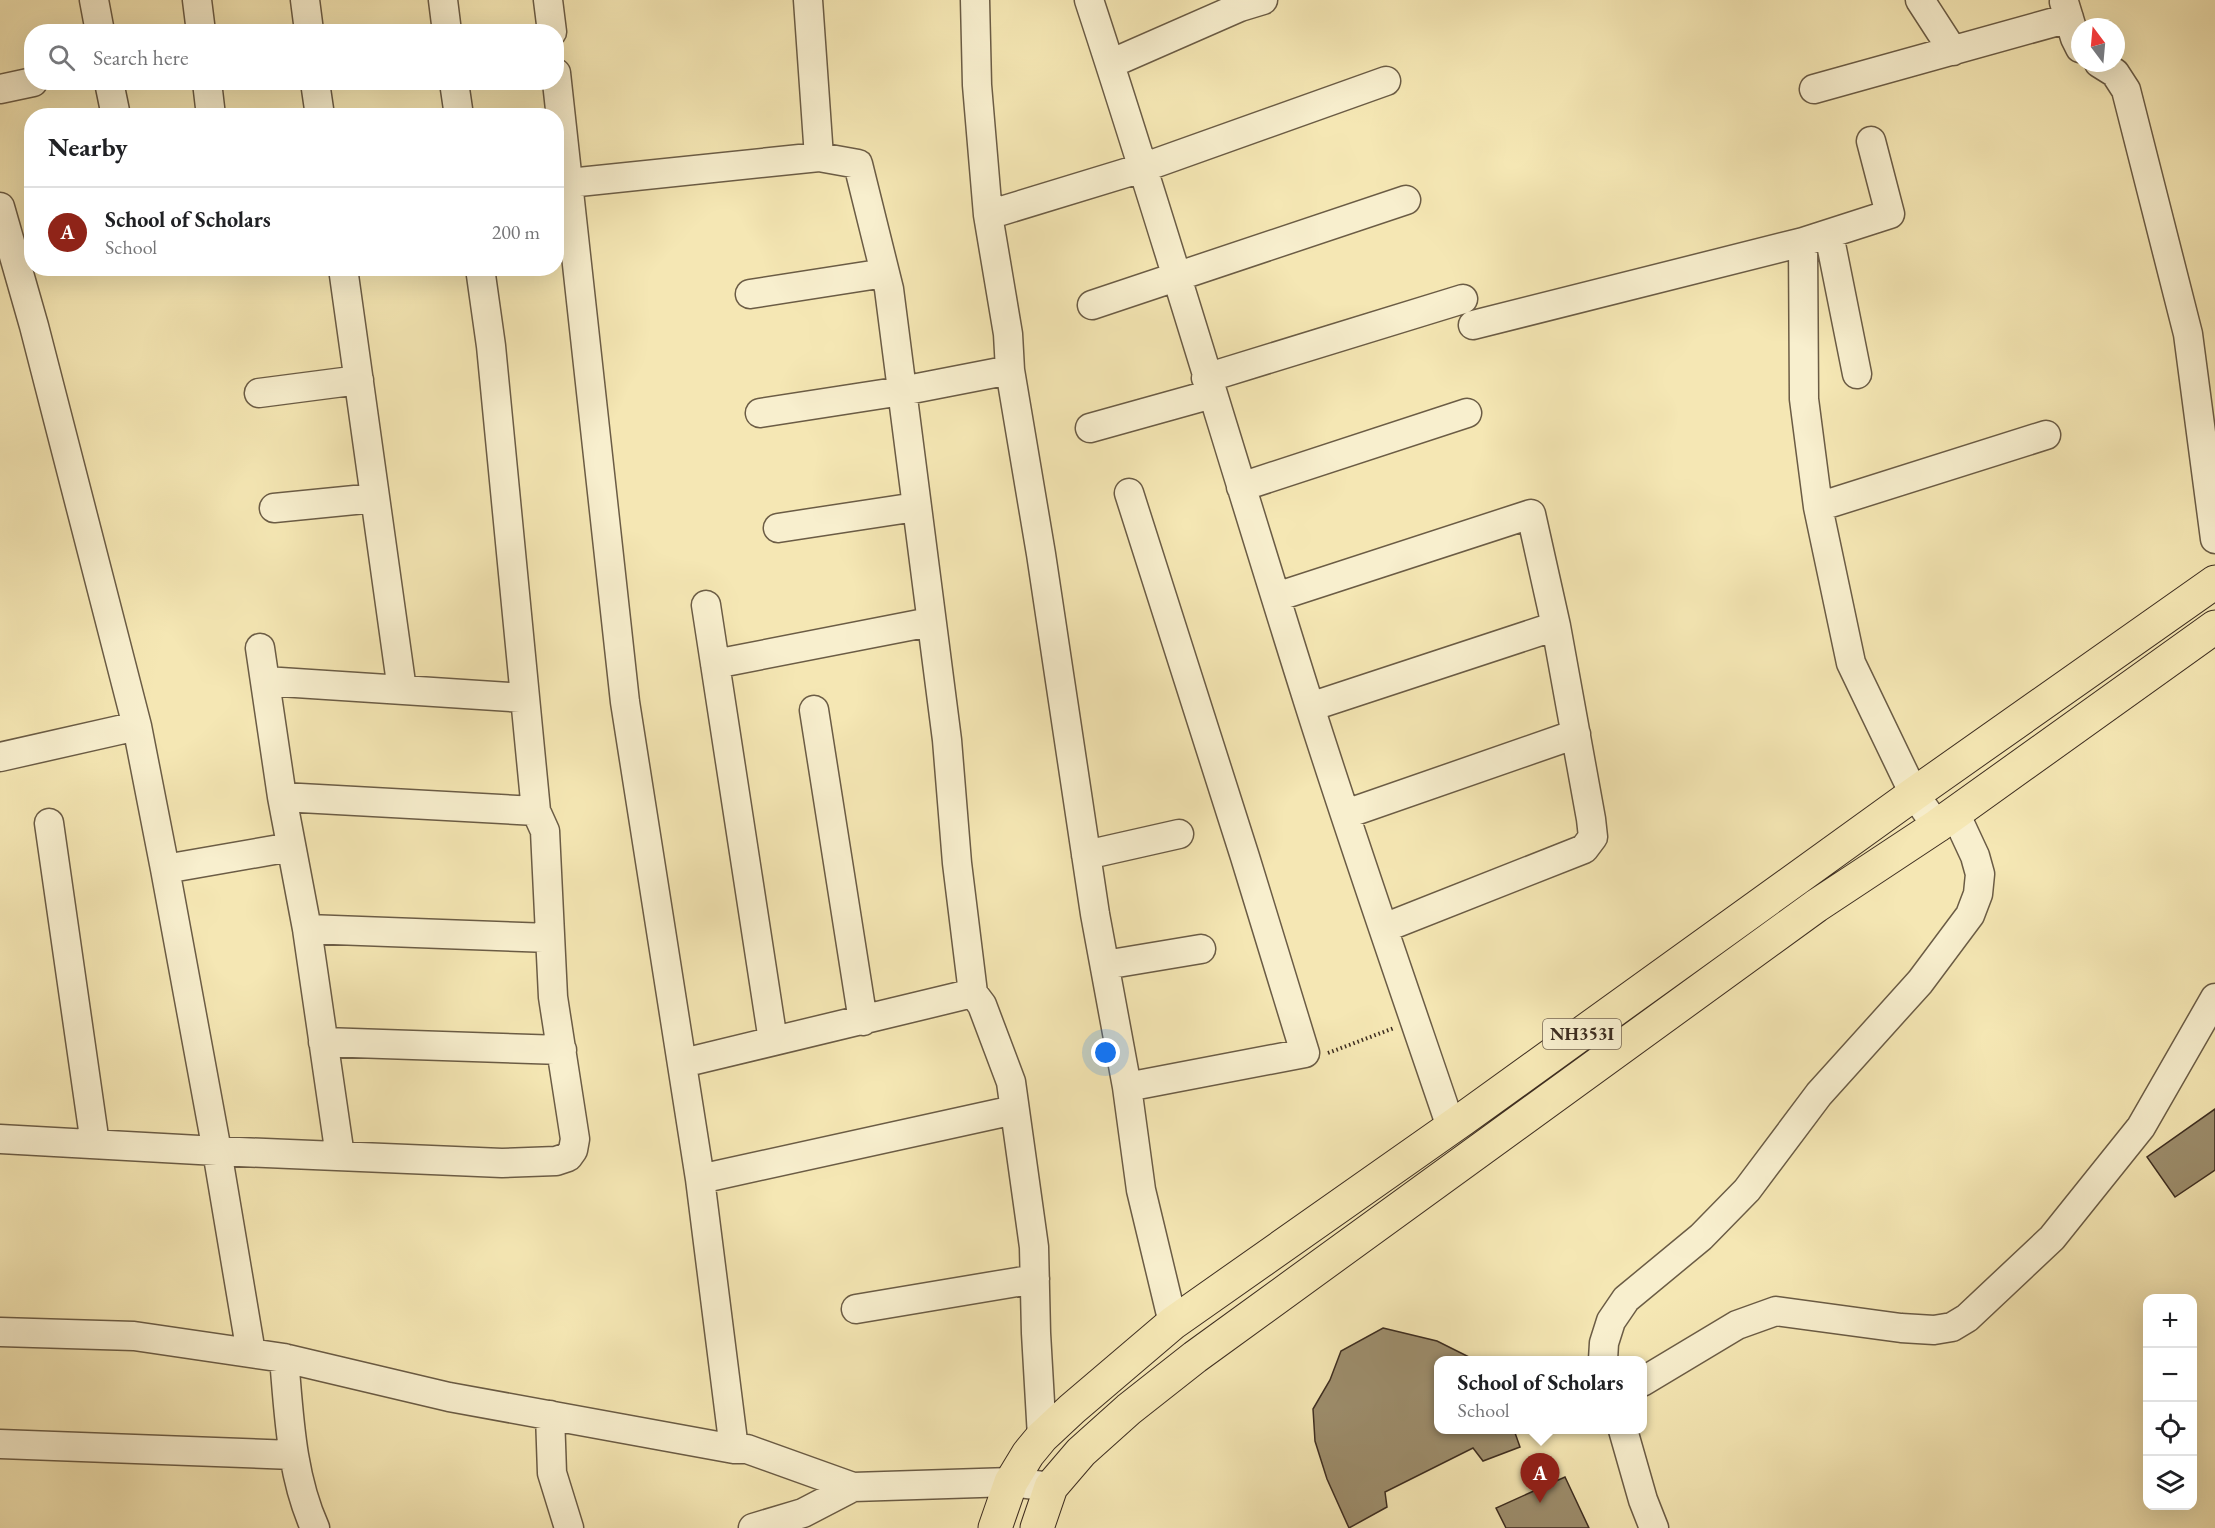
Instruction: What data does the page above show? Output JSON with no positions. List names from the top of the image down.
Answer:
{
  "streets": {
    "highway": ["NH353I"]
  },
  "north": "top",
  "page": {
    "search": "Search here",
    "heading": "Nearby",
    "list": [
      {
        "mark": "A",
        "name": "School of Scholars",
        "note": "School",
        "value": "200 m"
      }
    ],
    "map_buttons": ["+", "−"],
    "popup": ["School of Scholars", "School"],
    "pins": "A"
  }
}
